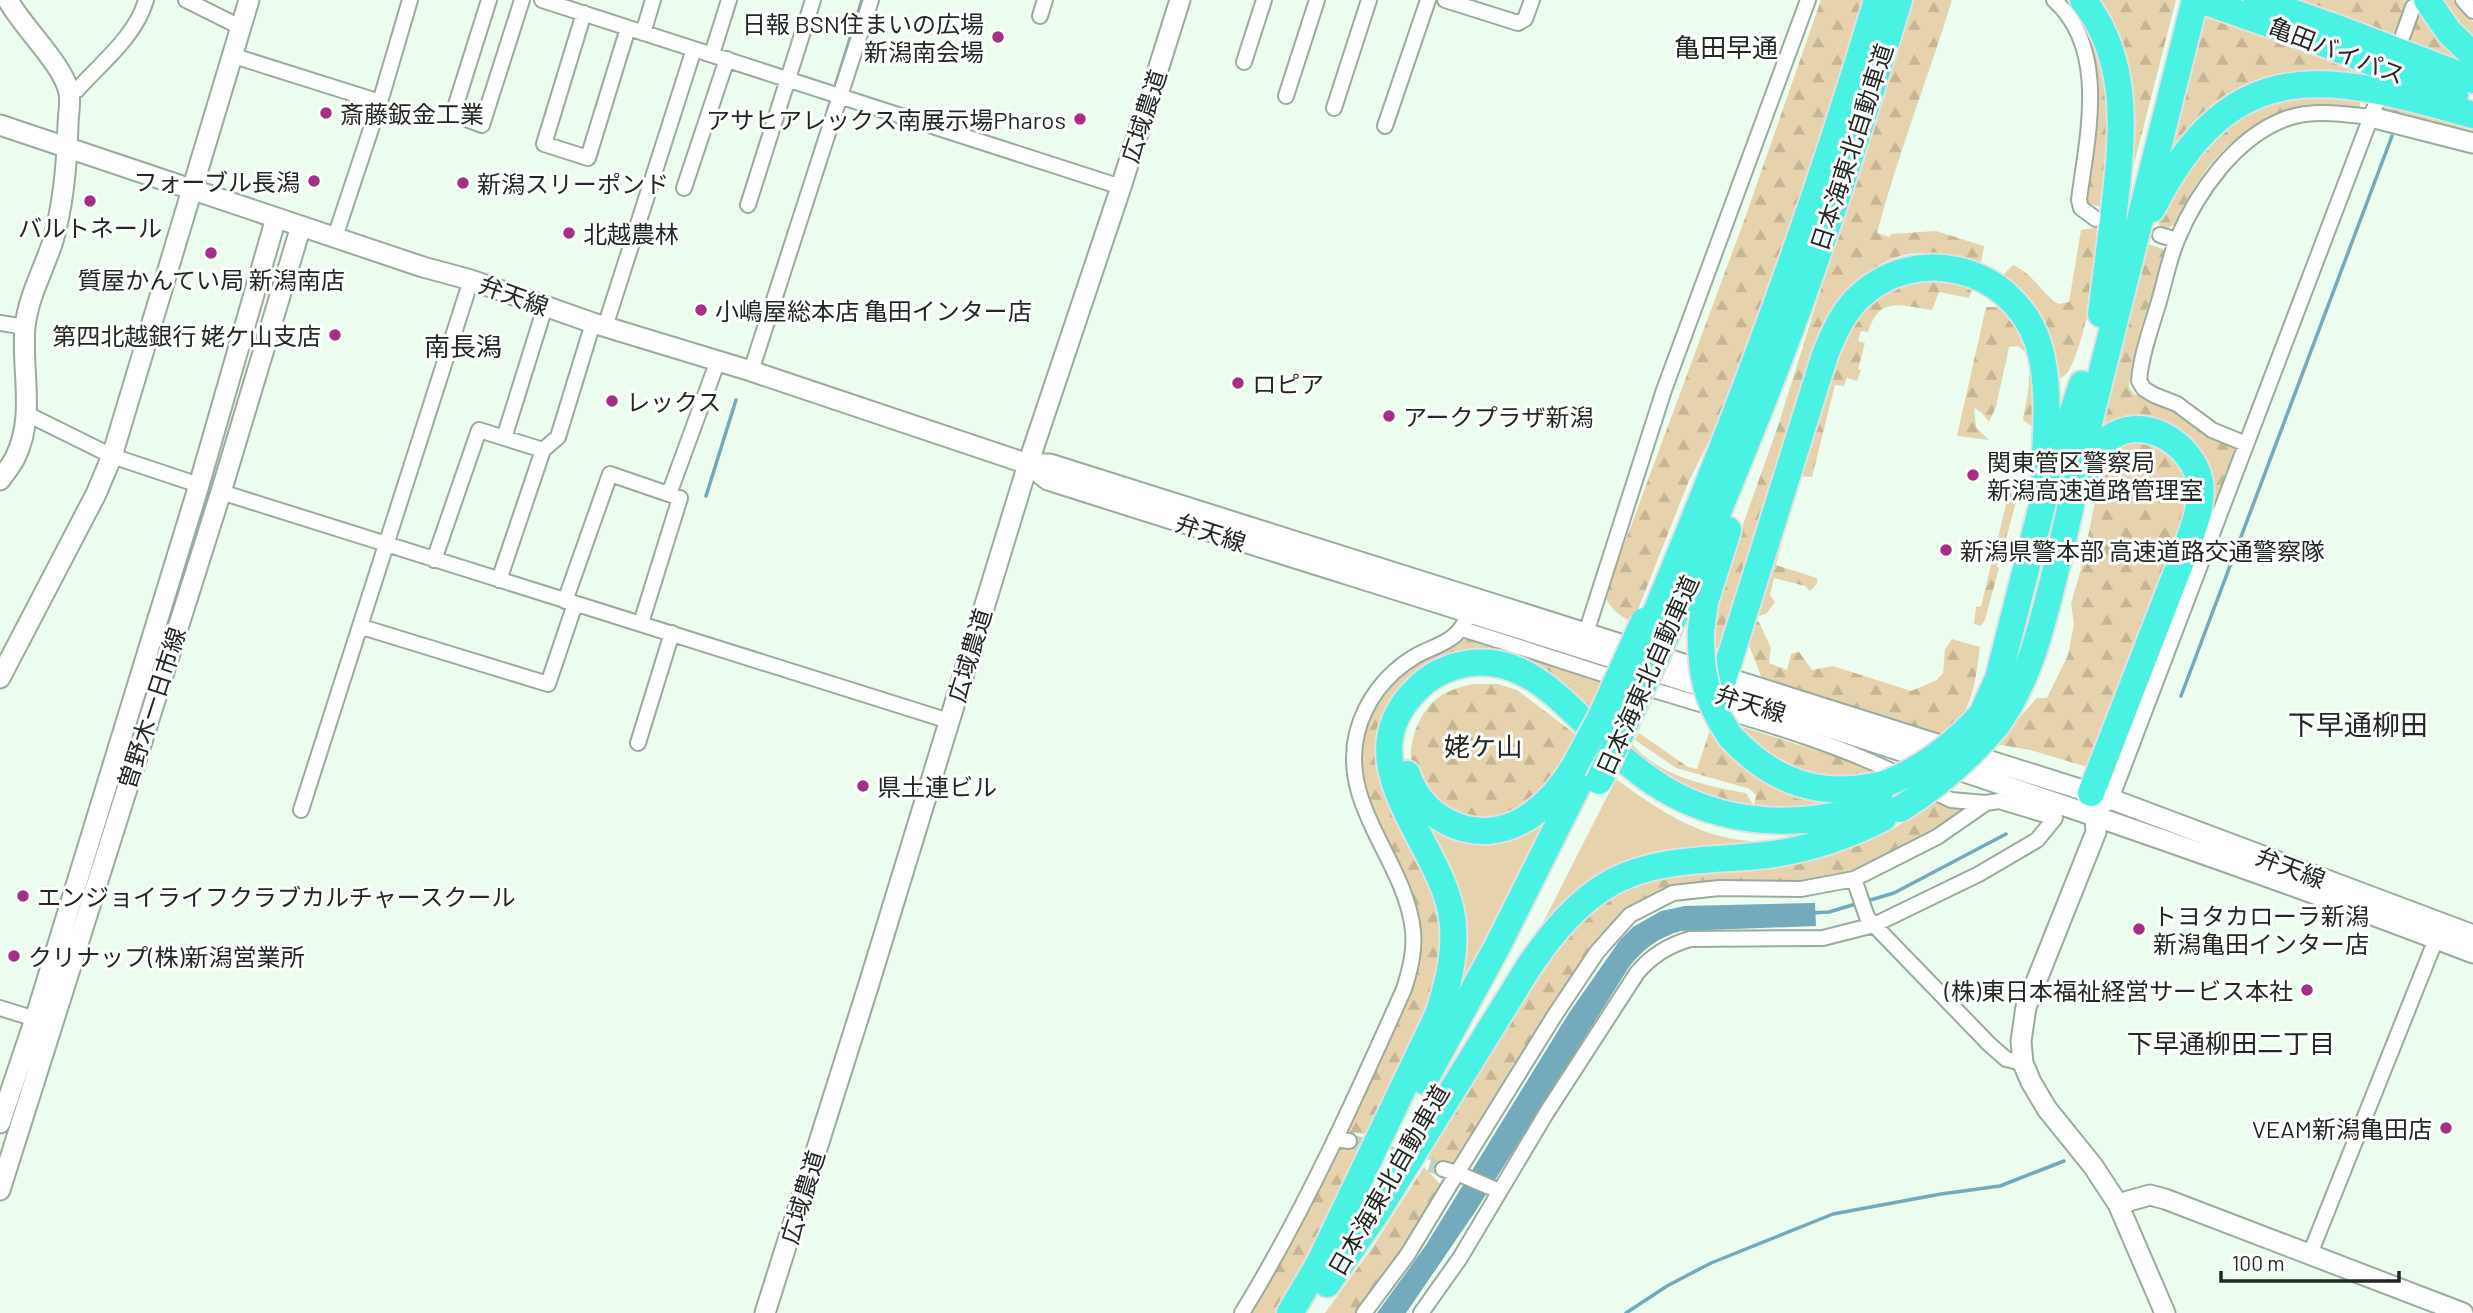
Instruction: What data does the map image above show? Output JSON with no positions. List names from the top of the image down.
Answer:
{
  "streets": {
    "highway": ["亀田バイパス", "日本海東北自動車道"],
    "street": ["広域農道", "弁天線", "曽野木一日市線"]
  },
  "crossings": [
    ["広域農道", "弁天線"],
    ["弁天線", "曽野木一日市線"]
  ],
  "districts": [
    "亀田早通",
    "南長潟",
    "下早通柳田",
    "姥ケ山",
    "下早通柳田二丁目"
  ],
  "places": [
    "日報 BSN住まいの広場 新潟南会場",
    "斎藤鈑金工業",
    "アサヒアレックス南展示場Pharos",
    "フォーブル長潟",
    "新潟スリーポンド",
    "バルトネール",
    "北越農林",
    "質屋かんてい局 新潟南店",
    "小嶋屋総本店 亀田インター店",
    "第四北越銀行 姥ケ山支店",
    "ロピア",
    "レックス",
    "アークプラザ新潟",
    "関東管区警察局 新潟高速道路管理室",
    "新潟県警本部 高速道路交通警察隊",
    "県土連ビル",
    "エンジョイライフクラブカルチャースクール",
    "トヨタカローラ新潟 新潟亀田インター店",
    "クリナップ(株)新潟営業所",
    "(株)東日本福祉経営サービス本社",
    "VEAM新潟亀田店"
  ],
  "scale_bar": "100 m"
}
